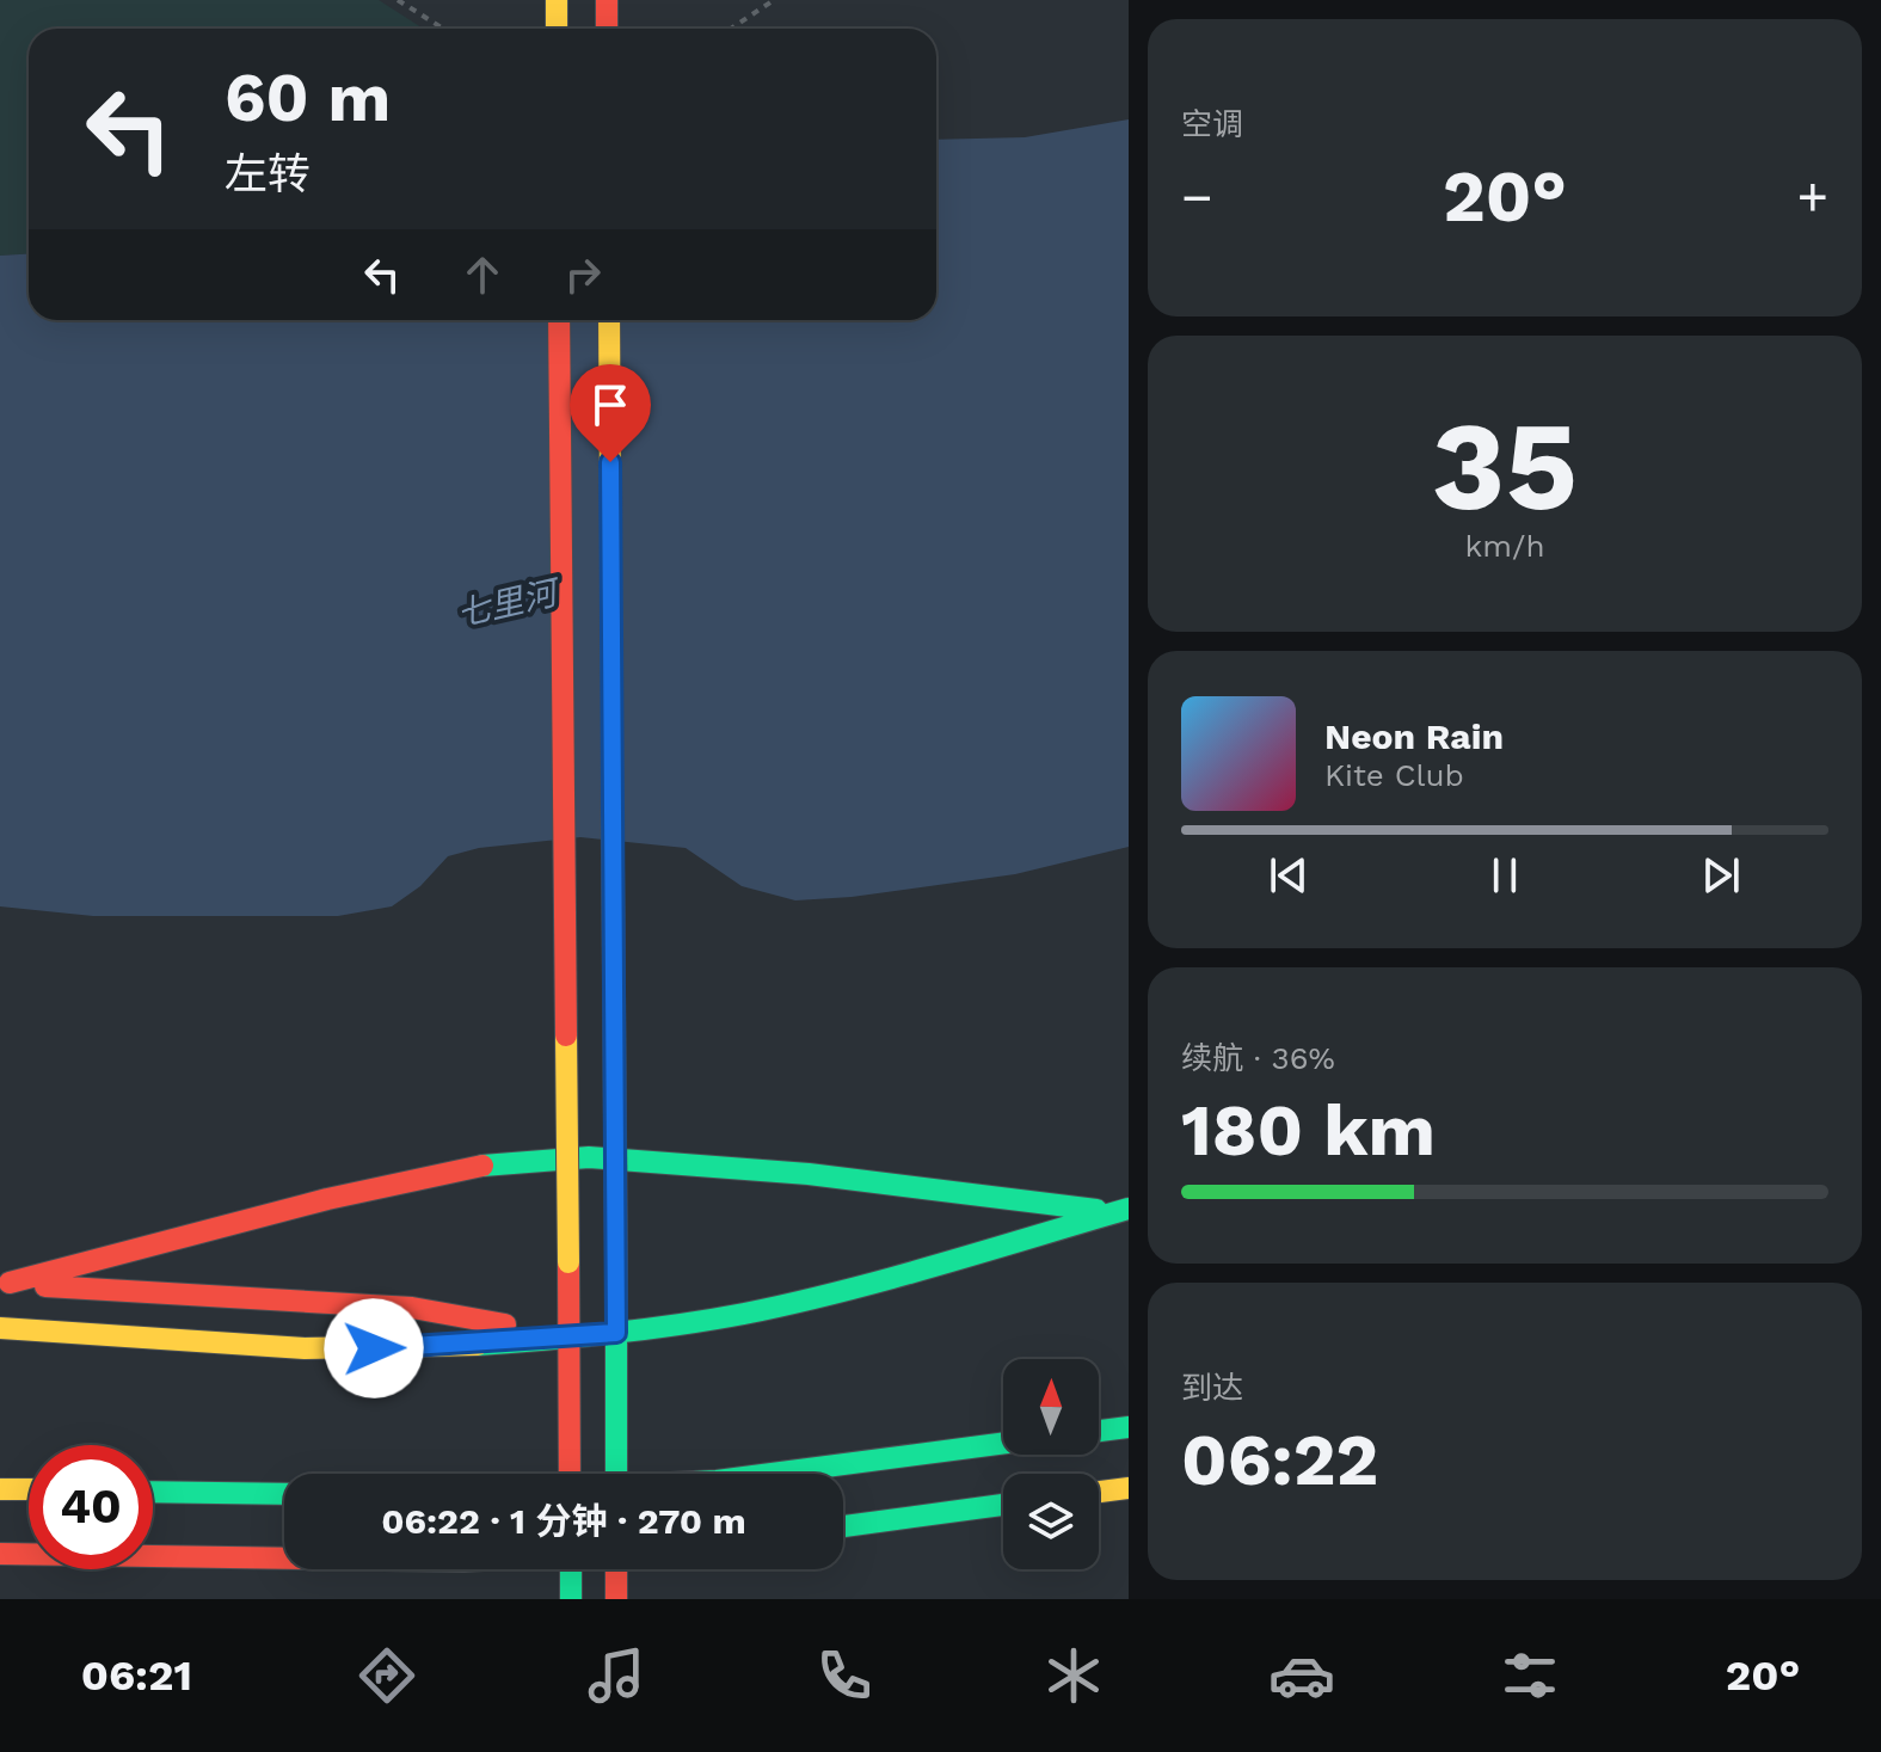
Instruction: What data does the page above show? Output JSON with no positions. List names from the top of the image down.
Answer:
{
  "water": ["七里河"],
  "north": "top",
  "page": {
    "tile": [
      "空调",
      ["35", "km/h"],
      ["续航 · 36%", "180 km"],
      ["到达", "06:22"]
    ],
    "turn": ["60 m", "左转"],
    "heat": ["−", "20°", "+"],
    "song": ["Neon Rain", "Kite Club"],
    "limit": "40",
    "trip": "06:22 · 1 分钟 · 270 m",
    "tabs": ["06:21", "20°"]
  }
}
